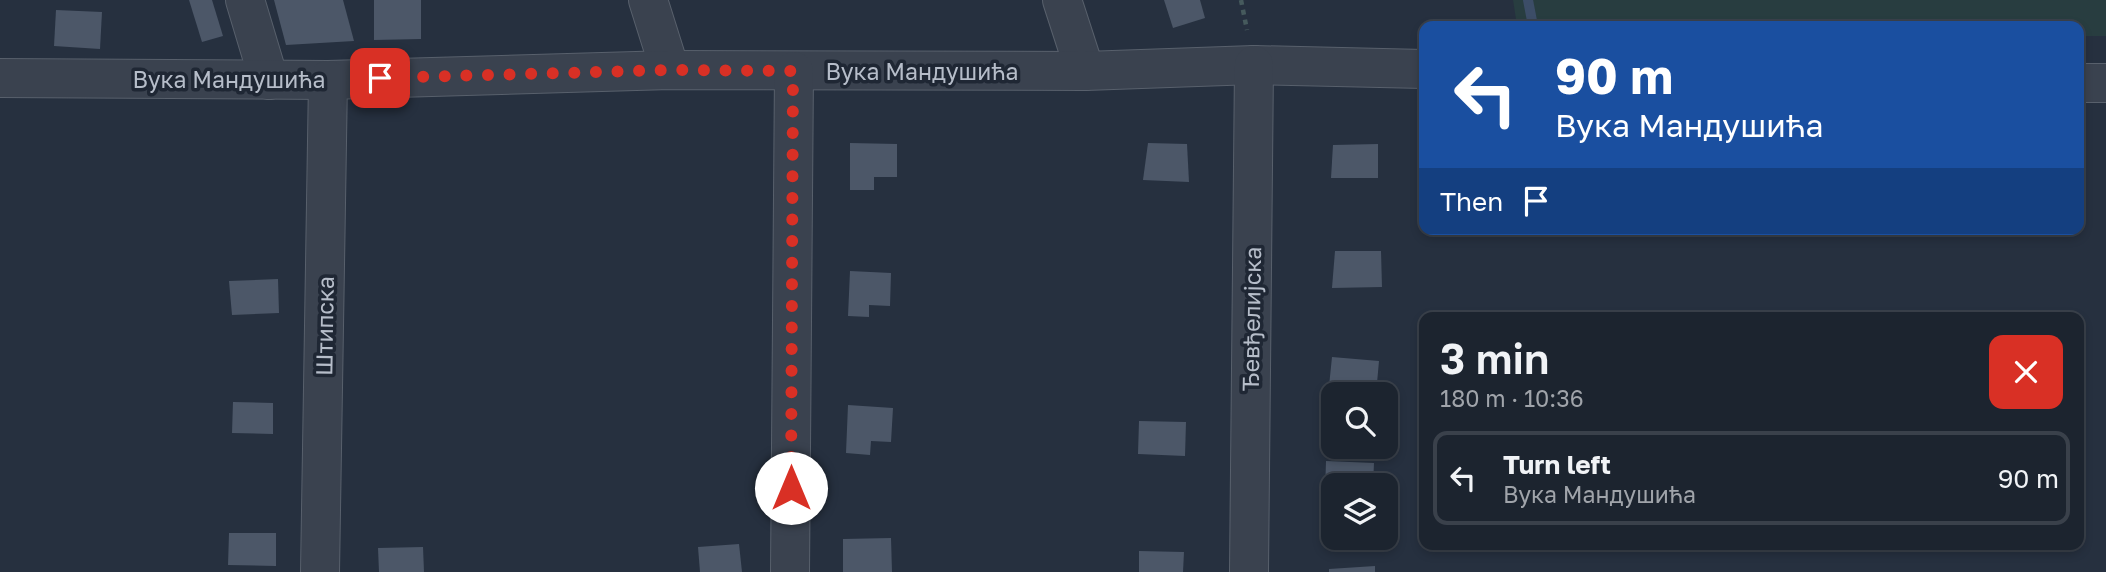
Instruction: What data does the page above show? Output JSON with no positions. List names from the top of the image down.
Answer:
{
  "streets": {
    "street": ["Вука Мандушића", "Ђевђелијска", "Штипска"]
  },
  "crossings": [
    ["Вука Мандушића", "Ђевђелијска"],
    ["Вука Мандушића", "Штипска"]
  ],
  "page": {
    "turn": ["90 m", "Вука Мандушића"],
    "then": "Then",
    "heading": ["3 min", "180 m · 10:36"],
    "list": [
      {
        "name": "Turn left",
        "note": "Вука Мандушића",
        "value": "90 m"
      }
    ]
  }
}
